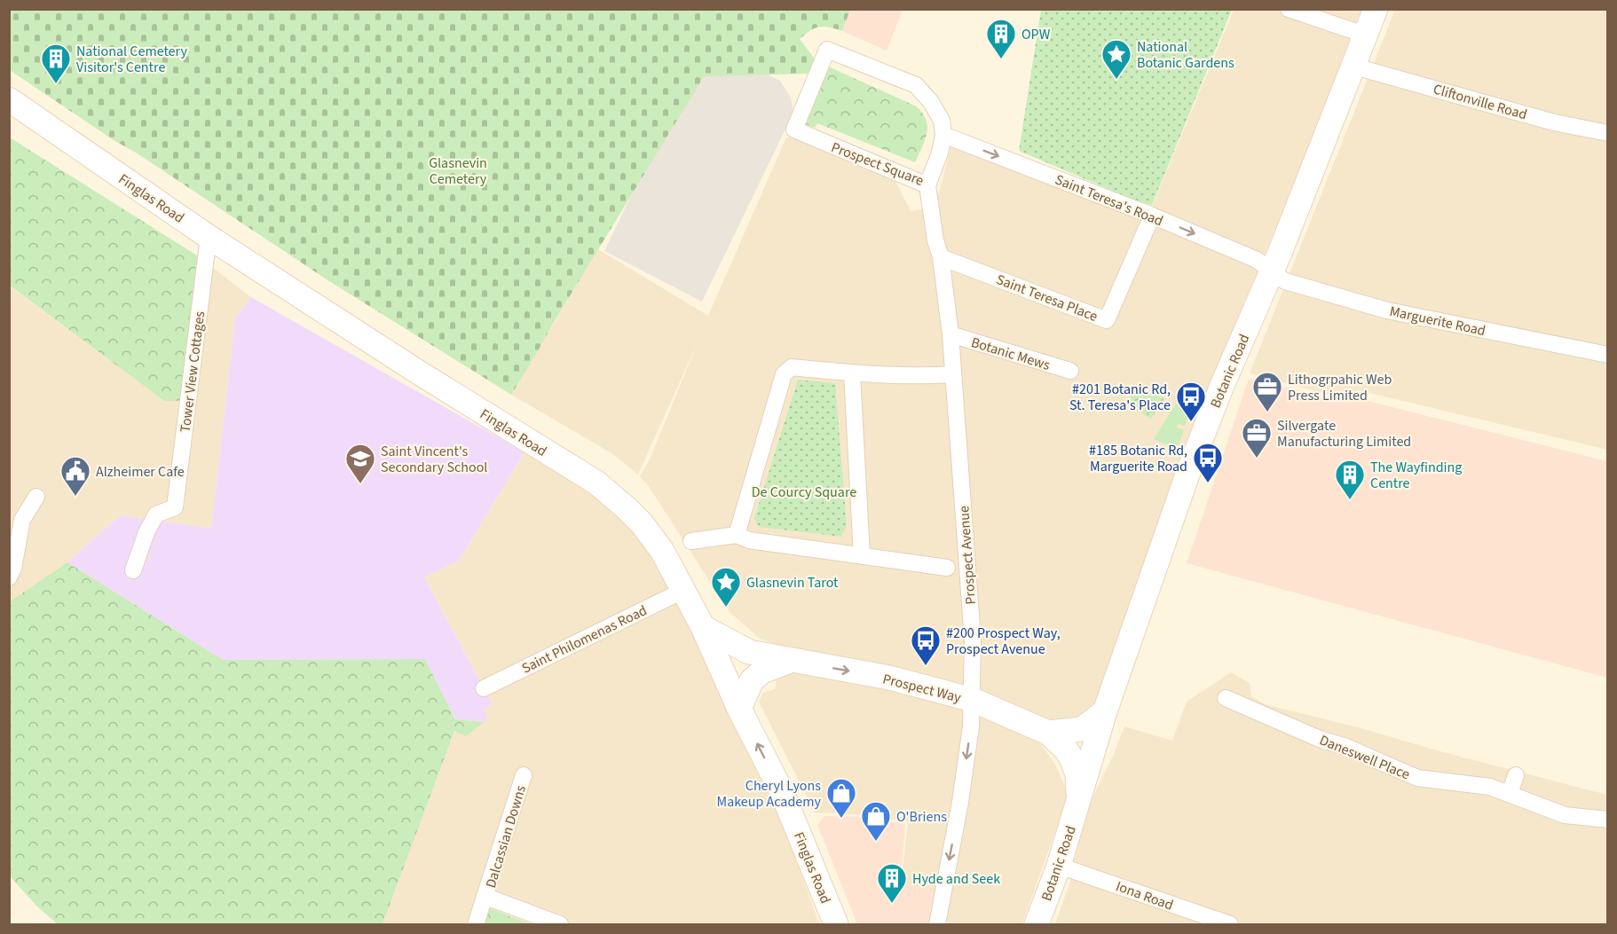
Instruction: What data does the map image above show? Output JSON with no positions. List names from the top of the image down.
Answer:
{
  "streets": {
    "main road": ["Finglas Road", "Botanic Road", "Prospect Way"],
    "street": [
      "Cliftonville Road",
      "Prospect Square",
      "Saint Teresa's Road",
      "Saint Teresa Place",
      "Marguerite Road",
      "Botanic Mews",
      "Tower View Cottages",
      "Prospect Avenue",
      "Saint Philomenas Road",
      "Daneswell Place",
      "Dalcassian Downs",
      "Iona Road"
    ]
  },
  "crossings": [
    ["Cliftonville Road", "Botanic Road"],
    ["Prospect Square", "Saint Teresa's Road"],
    ["Prospect Square", "Prospect Avenue"],
    ["Finglas Road", "Tower View Cottages"],
    ["Finglas Road", "Saint Philomenas Road"],
    ["Finglas Road", "Prospect Way"],
    ["Saint Teresa's Road", "Saint Teresa Place"],
    ["Saint Teresa's Road", "Marguerite Road"],
    ["Saint Teresa's Road", "Botanic Road"],
    ["Saint Teresa Place", "Prospect Avenue"],
    ["Marguerite Road", "Botanic Road"],
    ["Botanic Mews", "Prospect Avenue"],
    ["Botanic Road", "Prospect Way"],
    ["Botanic Road", "Iona Road"],
    ["Prospect Avenue", "Prospect Way"]
  ],
  "one_way": ["Saint Teresa's Road", "Prospect Way"],
  "parks": ["Glasnevin Cemetery", "De Courcy Square"],
  "places": {
    "building": [
      "OPW",
      "National Cemetery Visitor's Centre",
      "The Wayfinding Centre",
      "Hyde and Seek"
    ],
    "place": ["National Botanic Gardens", "Glasnevin Tarot"],
    "office": ["Lithogrpahic Web Press Limited", "Silvergate Manufacturing Limited"],
    "bus stop": ["#201 Botanic Rd, St. Teresa's Place", "#185 Botanic Rd, Marguerite Road", "#200 Prospect Way, Prospect Avenue"],
    "school or university": ["Saint Vincent's Secondary School"],
    "public building": ["Alzheimer Cafe"],
    "shop": ["Cheryl Lyons Makeup Academy", "O'Briens"]
  }
}
